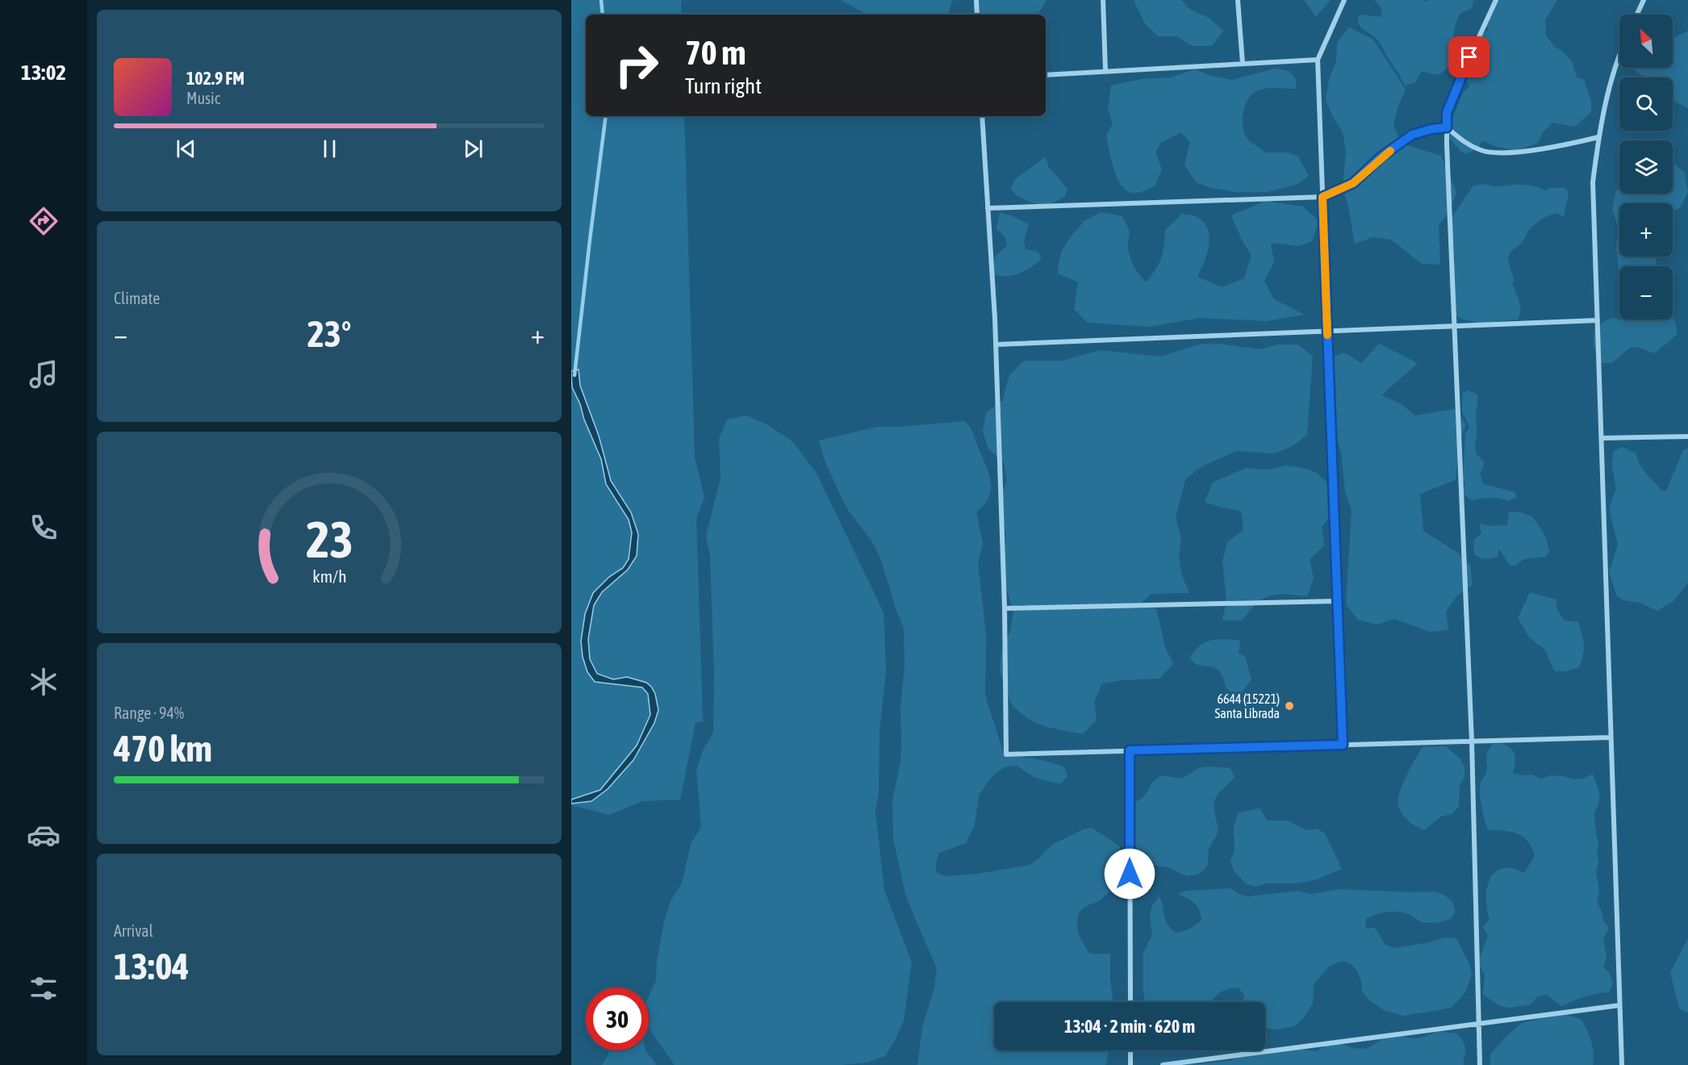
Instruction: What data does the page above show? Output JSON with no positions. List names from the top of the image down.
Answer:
{
  "places": ["6644 (15221) Santa Librada"],
  "north": "top left",
  "page": {
    "tabs": "13:02",
    "map_buttons": ["+", "−"],
    "turn": ["70 m", "Turn right"],
    "song": ["102.9 FM", "Music"],
    "tile": [
      "Climate",
      ["Range · 94%", "470 km"],
      ["Arrival", "13:04"]
    ],
    "heat": ["−", "23°", "+"],
    "limit": "30",
    "trip": "13:04 · 2 min · 620 m",
    "gauge": ["23", "km/h"]
  }
}
